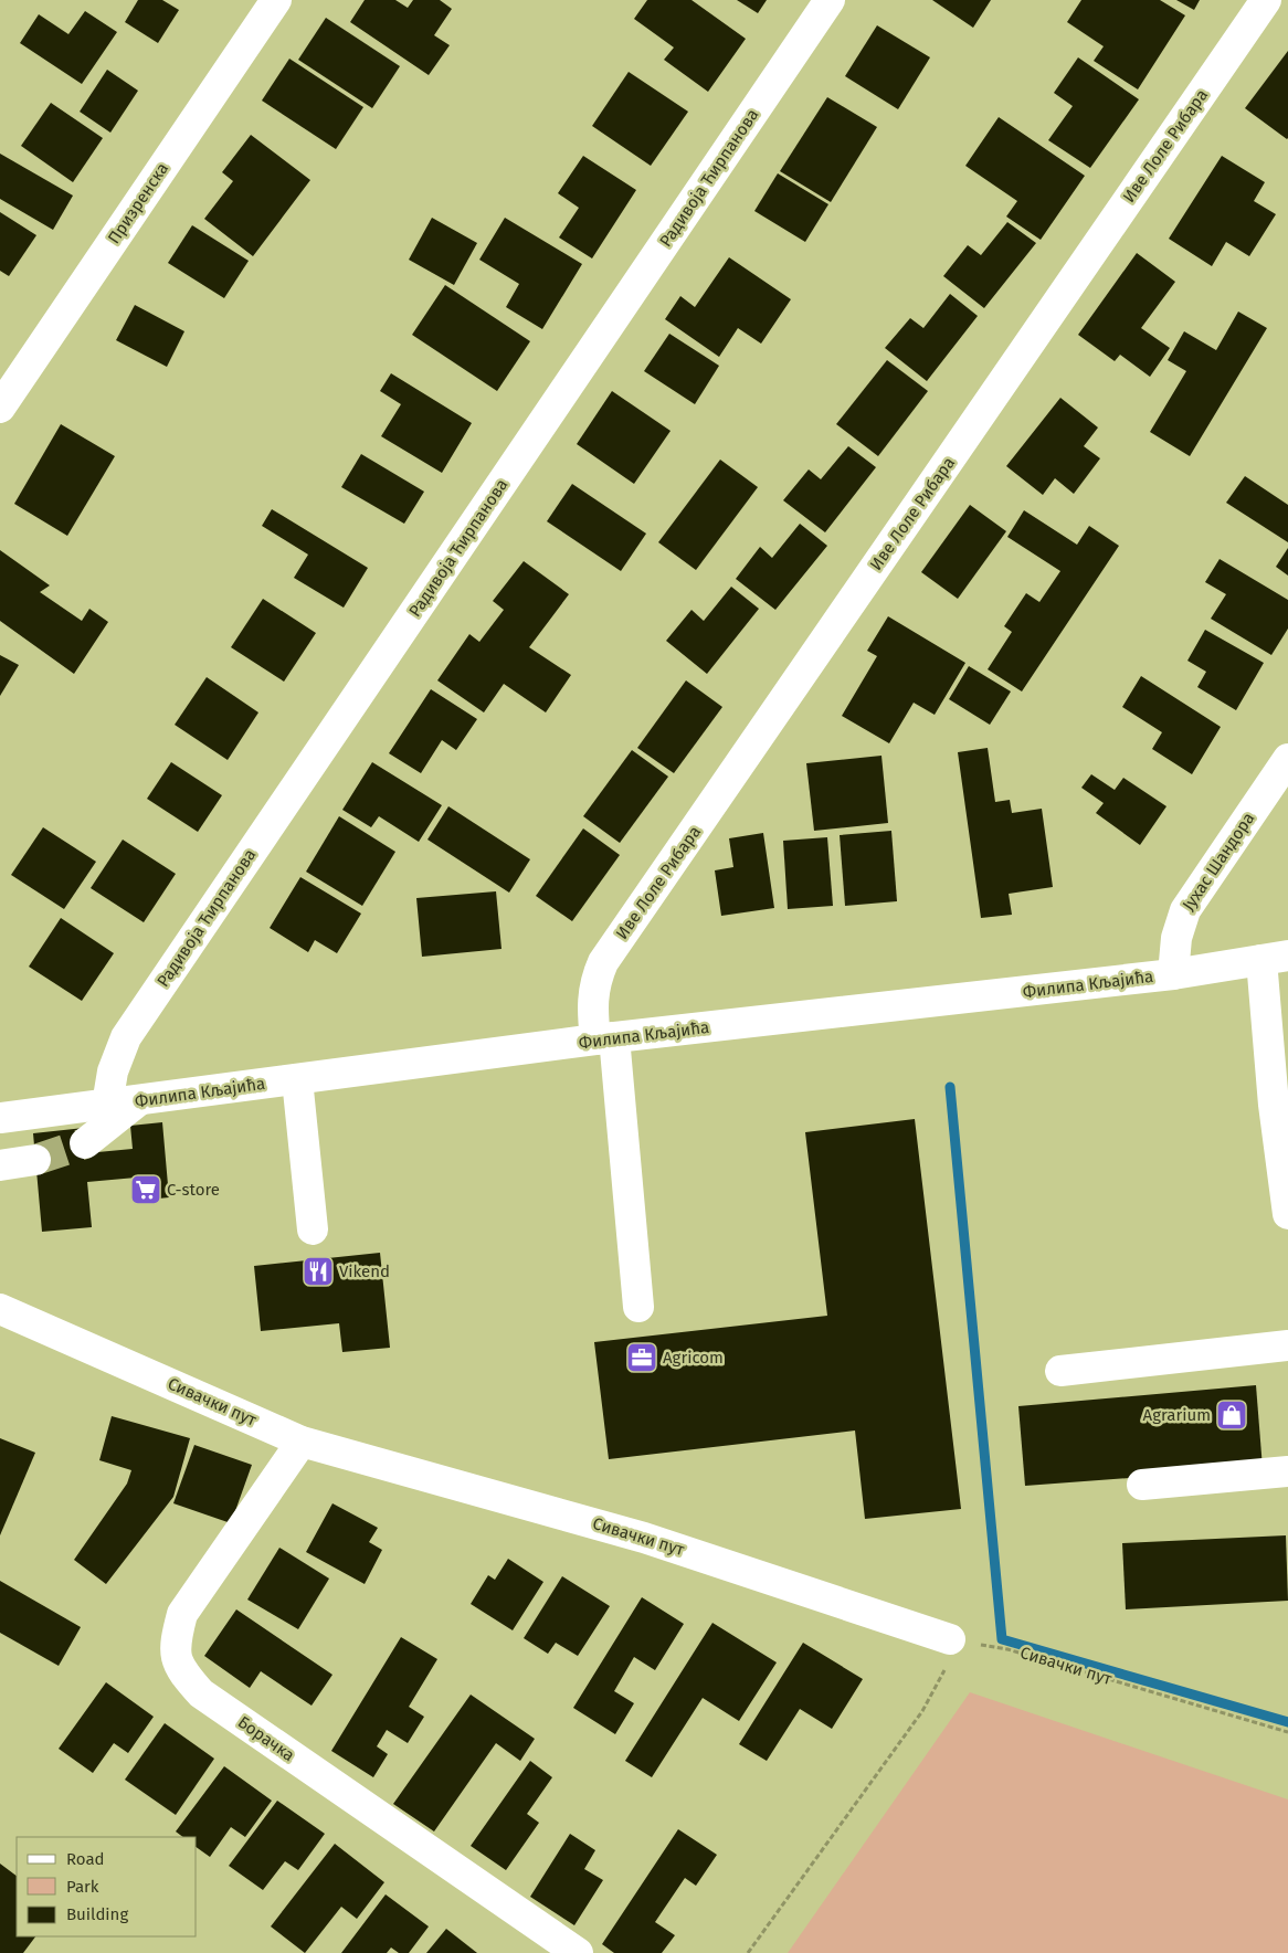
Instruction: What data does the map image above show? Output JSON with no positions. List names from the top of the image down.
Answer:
{
  "streets": {
    "street": [
      "Иве Лоле Рибара",
      "Радивоја Ћирпанова",
      "Призренска",
      "Јухас Шандора",
      "Филипа Кљајића",
      "Сивачки пут",
      "Борачка"
    ]
  },
  "crossings": [
    ["Иве Лоле Рибара", "Филипа Кљајића"],
    ["Радивоја Ћирпанова", "Филипа Кљајића"],
    ["Јухас Шандора", "Филипа Кљајића"],
    ["Сивачки пут", "Борачка"]
  ],
  "places": {
    "supermarket": ["C-store"],
    "restaurant": ["Vikend"],
    "office": ["Agricom"],
    "shop": ["Agrarium"]
  },
  "legend": ["Road", "Park", "Building"]
}
